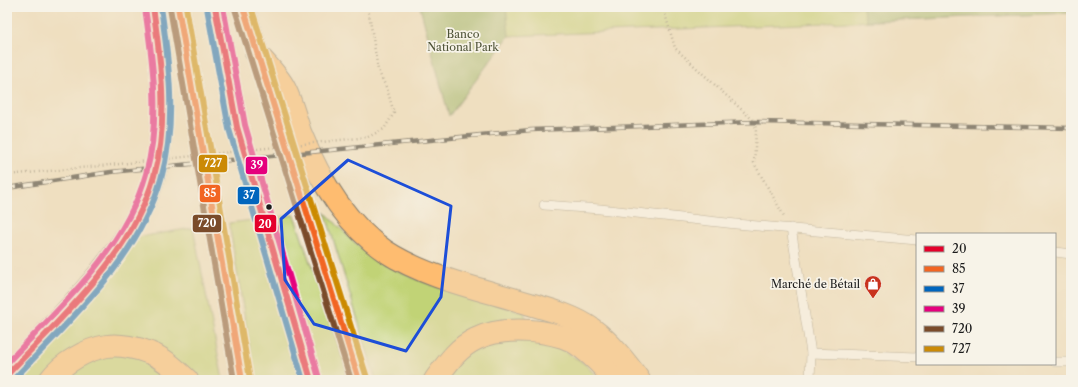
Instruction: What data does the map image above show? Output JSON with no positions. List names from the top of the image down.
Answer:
{
  "parks": ["Banco National Park"],
  "places": {
    "shop": ["Marché de Bétail"]
  },
  "lines": [
    "transit line 20",
    "transit line 85",
    "transit line 37",
    "transit line 39",
    "transit line 727",
    "transit line 720"
  ],
  "legend": [
    "20",
    "85",
    "37",
    "39",
    "720",
    "727"
  ]
}
